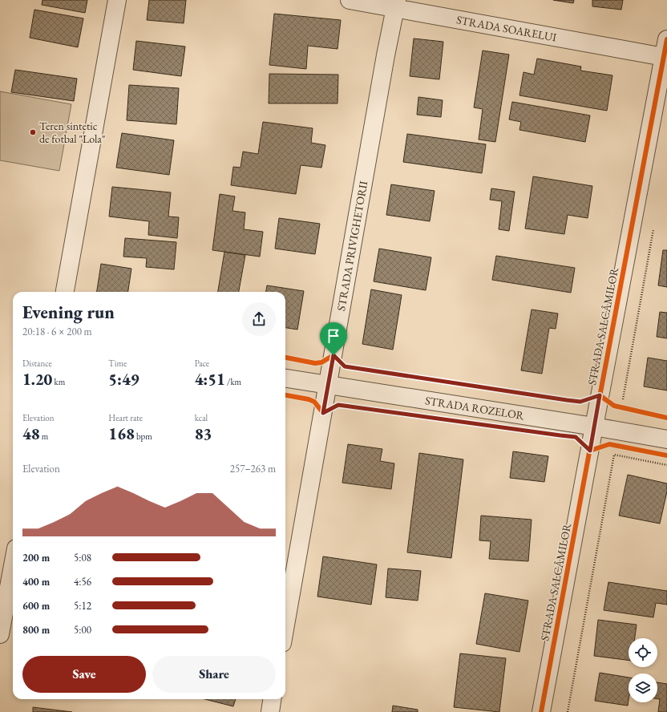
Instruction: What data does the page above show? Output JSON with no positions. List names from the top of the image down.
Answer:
{
  "streets": {
    "street": [
      "STRADA SOARELUI",
      "STRADA PRIVIGHETORII",
      "STRADA SALCÂMILOR",
      "STRADA ROZELOR"
    ]
  },
  "crossings": [
    ["STRADA SOARELUI", "STRADA PRIVIGHETORII"],
    ["STRADA SOARELUI", "STRADA SALCÂMILOR"],
    ["STRADA PRIVIGHETORII", "STRADA ROZELOR"],
    ["STRADA SALCÂMILOR", "STRADA ROZELOR"]
  ],
  "places": ["Teren sintetic de fotbal \"Lola\""],
  "page": {
    "heading": ["Evening run", "20:18 · 6 × 200 m"],
    "stats": [
      ["Distance", "1.20 km"],
      ["Time", "5:49"],
      ["Pace", "4:51 /km"],
      ["Elevation", "48 m"],
      ["Heart rate", "168 bpm"],
      ["kcal", "83"]
    ],
    "chart": ["Elevation", "257–263 m"],
    "list": [
      {
        "name": "200 m",
        "note": "5:08"
      },
      {
        "name": "400 m",
        "note": "4:56"
      },
      {
        "name": "600 m",
        "note": "5:12"
      },
      {
        "name": "800 m",
        "note": "5:00"
      }
    ],
    "buttons": ["Save", "Share"]
  }
}
